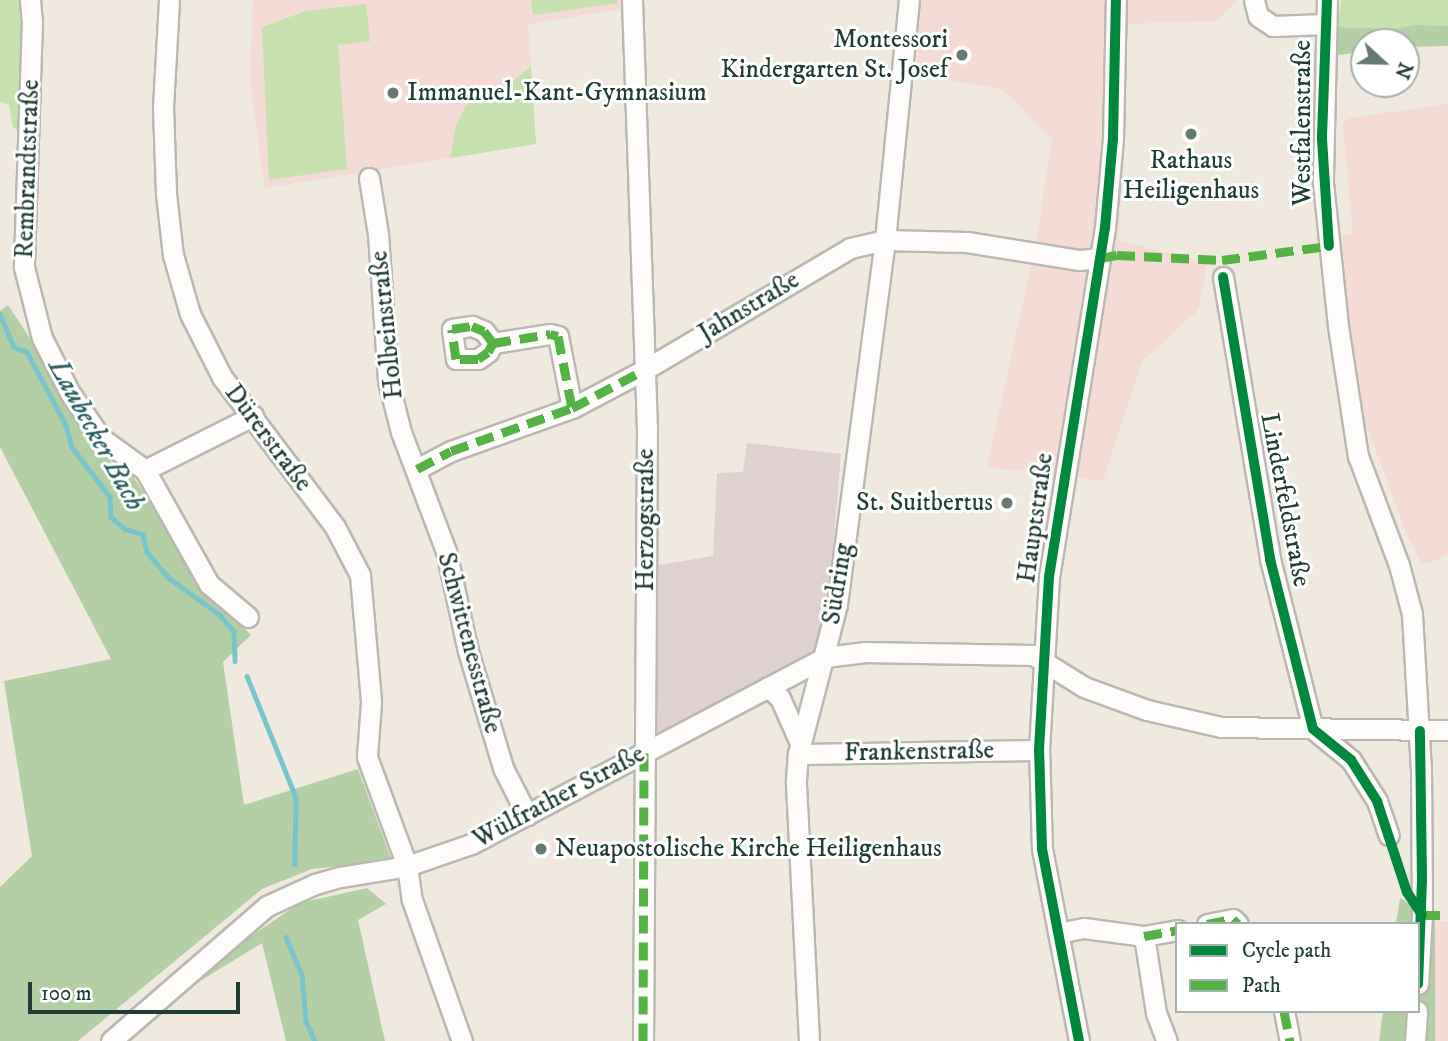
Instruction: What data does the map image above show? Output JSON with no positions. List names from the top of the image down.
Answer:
{
  "streets": {
    "street": [
      "Westfalenstraße",
      "Rembrandtstraße",
      "Jahnstraße",
      "Holbeinstraße",
      "Dürerstraße",
      "Linderfeldstraße",
      "Hauptstraße",
      "Herzogstraße",
      "Südring",
      "Schwittenesstraße",
      "Frankenstraße",
      "Wülfrather Straße"
    ]
  },
  "crossings": [
    ["Jahnstraße", "Holbeinstraße"],
    ["Jahnstraße", "Hauptstraße"],
    ["Jahnstraße", "Herzogstraße"],
    ["Jahnstraße", "Südring"],
    ["Jahnstraße", "Schwittenesstraße"],
    ["Holbeinstraße", "Schwittenesstraße"],
    ["Dürerstraße", "Wülfrather Straße"],
    ["Hauptstraße", "Frankenstraße"],
    ["Hauptstraße", "Wülfrather Straße"],
    ["Herzogstraße", "Wülfrather Straße"],
    ["Südring", "Frankenstraße"],
    ["Südring", "Wülfrather Straße"],
    ["Schwittenesstraße", "Wülfrather Straße"]
  ],
  "water": ["Laubecker Bach"],
  "places": [
    "Montessori Kindergarten St. Josef",
    "Immanuel-Kant-Gymnasium",
    "Rathaus Heiligenhaus",
    "St. Suitbertus",
    "Neuapostolische Kirche Heiligenhaus"
  ],
  "legend": ["Cycle path", "Path"],
  "scale_bar": "100 m",
  "north": "right"
}
